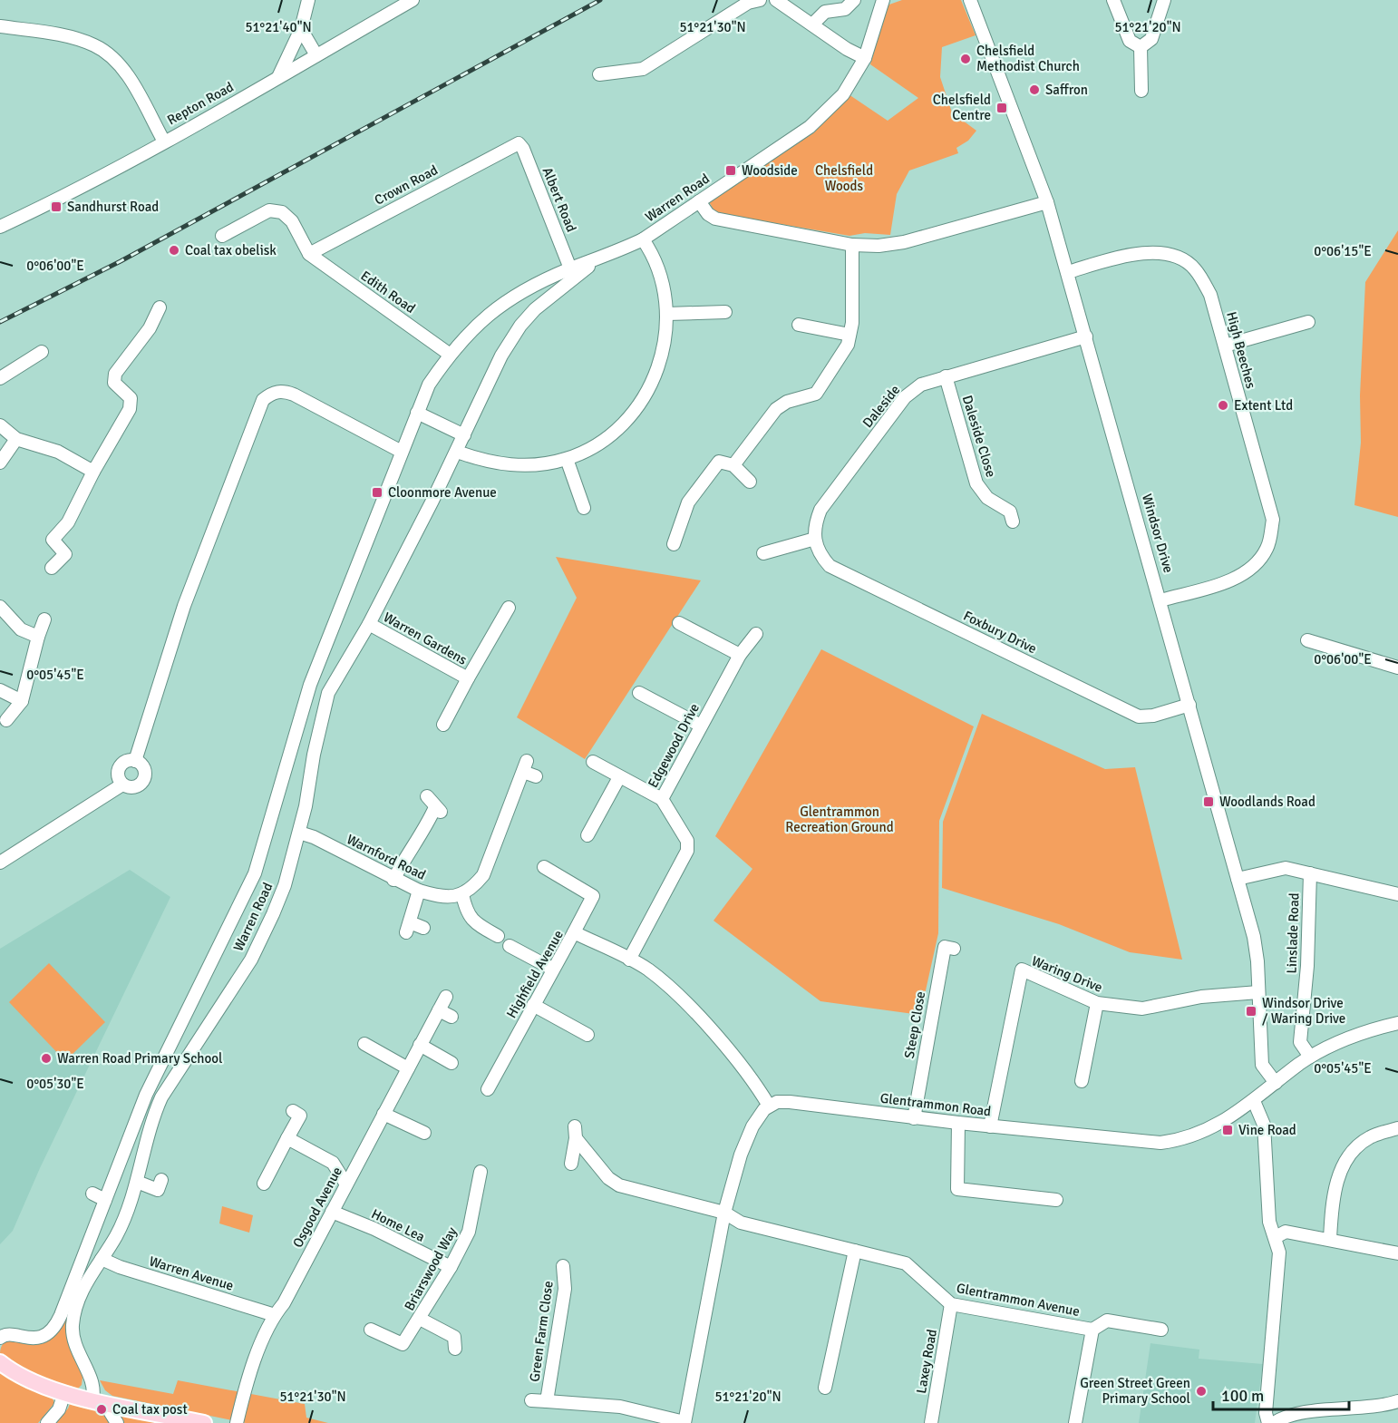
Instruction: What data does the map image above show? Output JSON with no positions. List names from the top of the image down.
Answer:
{
  "streets": {
    "street": [
      "Repton Road",
      "Crown Road",
      "Warren Road",
      "Albert Road",
      "Edith Road",
      "High Beeches",
      "Daleside",
      "Daleside Close",
      "Windsor Drive",
      "Foxbury Drive",
      "Warren Gardens",
      "Edgewood Drive",
      "Warnford Road",
      "Linslade Road",
      "Highfield Avenue",
      "Waring Drive",
      "Steep Close",
      "Glentrammon Road",
      "Osgood Avenue",
      "Home Lea",
      "Briarswood Way",
      "Warren Avenue",
      "Glentrammon Avenue",
      "Green Farm Close",
      "Laxey Road"
    ]
  },
  "crossings": [
    ["Crown Road", "Albert Road"],
    ["Crown Road", "Edith Road"],
    ["Warren Road", "Albert Road"],
    ["Warren Road", "Edith Road"],
    ["Warren Road", "Warren Gardens"],
    ["Warren Road", "Warnford Road"],
    ["Warren Road", "Warren Avenue"],
    ["High Beeches", "Windsor Drive"],
    ["Daleside", "Daleside Close"],
    ["Daleside", "Windsor Drive"],
    ["Daleside", "Foxbury Drive"],
    ["Windsor Drive", "Foxbury Drive"],
    ["Windsor Drive", "Waring Drive"],
    ["Windsor Drive", "Glentrammon Road"],
    ["Edgewood Drive", "Highfield Avenue"],
    ["Linslade Road", "Glentrammon Road"],
    ["Highfield Avenue", "Glentrammon Road"],
    ["Waring Drive", "Glentrammon Road"],
    ["Steep Close", "Glentrammon Road"],
    ["Osgood Avenue", "Home Lea"],
    ["Osgood Avenue", "Warren Avenue"],
    ["Home Lea", "Briarswood Way"],
    ["Glentrammon Avenue", "Laxey Road"]
  ],
  "parks": ["Chelsfield Woods", "Glentrammon Recreation Ground"],
  "places": {
    "other": [
      "Chelsfield Methodist Church",
      "Saffron",
      "Coal tax obelisk",
      "Extent Ltd",
      "Warren Road Primary School",
      "Green Street Green Primary School",
      "Coal tax post"
    ],
    "transit": [
      "Chelsfield Centre",
      "Woodside",
      "Sandhurst Road",
      "Cloonmore Avenue",
      "Woodlands Road",
      "Windsor Drive / Waring Drive",
      "Vine Road"
    ]
  },
  "scale_bar": "100 m",
  "coordinates": [
    "51°21'40\"N",
    "51°21'30\"N",
    "51°21'20\"N",
    "0°06'15\"E",
    "0°06'00\"E",
    "0°05'45\"E",
    "0°05'30\"E"
  ]
}
